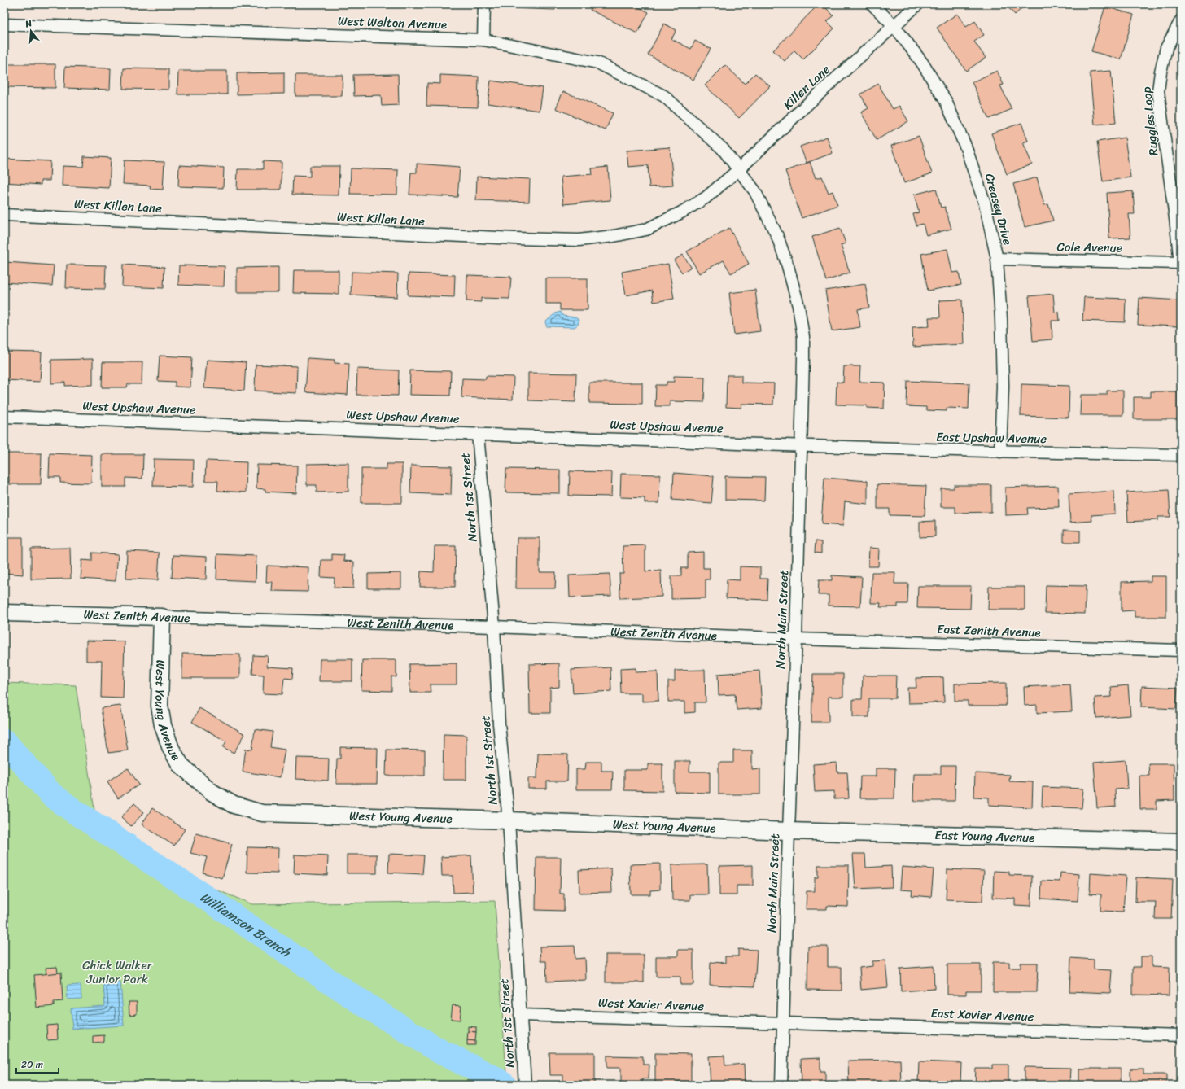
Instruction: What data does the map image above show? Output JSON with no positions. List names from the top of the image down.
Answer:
{
  "streets": {
    "street": [
      "West Welton Avenue",
      "Killen Lane",
      "Ruggles Loop",
      "West Killen Lane",
      "Creasey Drive",
      "Cole Avenue",
      "West Upshaw Avenue",
      "East Upshaw Avenue",
      "North 1st Street",
      "West Zenith Avenue",
      "North Main Street",
      "East Zenith Avenue",
      "West Young Avenue",
      "East Young Avenue",
      "West Xavier Avenue",
      "East Xavier Avenue"
    ]
  },
  "crossings": [
    ["West Welton Avenue", "Killen Lane"],
    ["West Welton Avenue", "West Killen Lane"],
    ["West Welton Avenue", "North Main Street"],
    ["Killen Lane", "West Killen Lane"],
    ["Killen Lane", "Creasey Drive"],
    ["Killen Lane", "North Main Street"],
    ["Ruggles Loop", "Cole Avenue"],
    ["West Killen Lane", "North Main Street"],
    ["Creasey Drive", "Cole Avenue"],
    ["Creasey Drive", "East Upshaw Avenue"],
    ["West Upshaw Avenue", "East Upshaw Avenue"],
    ["West Upshaw Avenue", "North 1st Street"],
    ["West Upshaw Avenue", "North Main Street"],
    ["East Upshaw Avenue", "North Main Street"],
    ["North 1st Street", "West Zenith Avenue"],
    ["North 1st Street", "West Young Avenue"],
    ["North 1st Street", "West Xavier Avenue"],
    ["West Zenith Avenue", "North Main Street"],
    ["West Zenith Avenue", "East Zenith Avenue"],
    ["West Zenith Avenue", "West Young Avenue"],
    ["North Main Street", "East Zenith Avenue"],
    ["North Main Street", "West Young Avenue"],
    ["North Main Street", "East Young Avenue"],
    ["North Main Street", "West Xavier Avenue"],
    ["North Main Street", "East Xavier Avenue"],
    ["West Young Avenue", "East Young Avenue"],
    ["West Xavier Avenue", "East Xavier Avenue"]
  ],
  "water": ["Williamson Branch"],
  "parks": ["Chick Walker Junior Park"],
  "scale_bar": "20 m",
  "north": "top"
}
